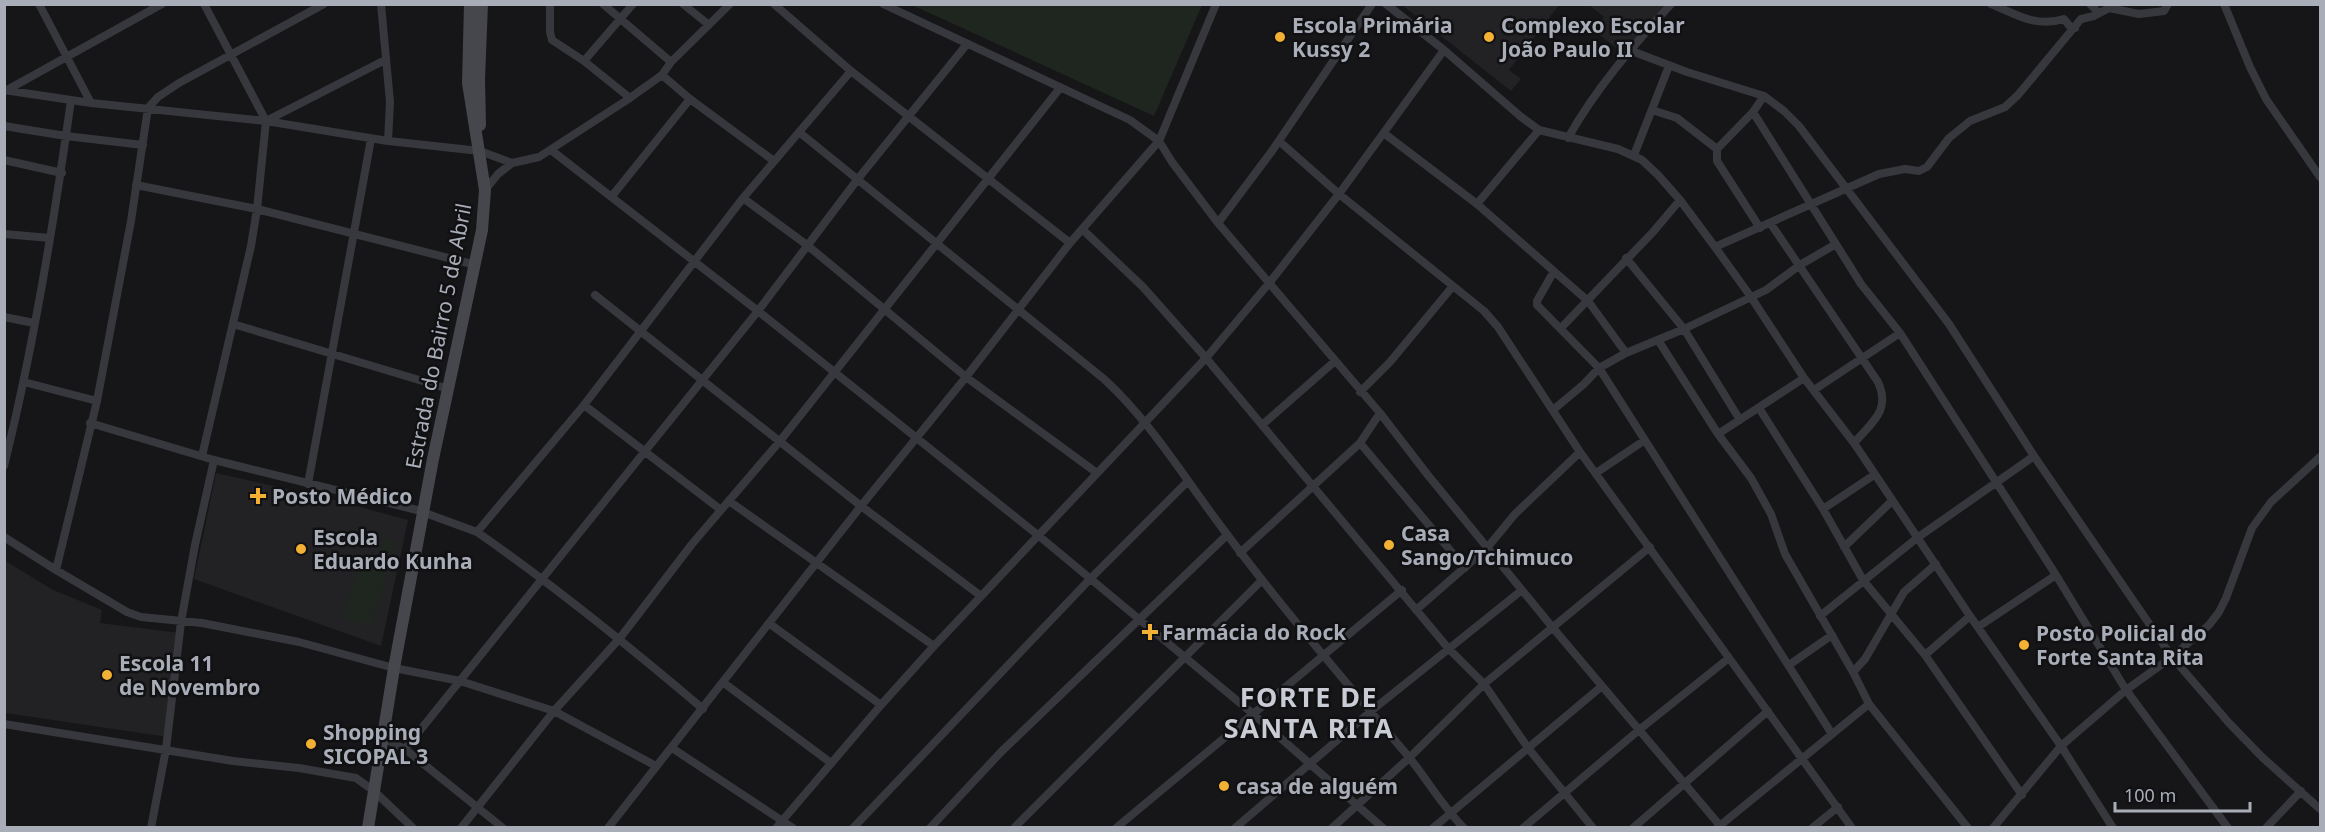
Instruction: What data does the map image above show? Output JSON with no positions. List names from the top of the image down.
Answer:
{
  "streets": {
    "street": ["Estrada do Bairro 5 de Abril"]
  },
  "districts": ["FORTE DE SANTA RITA"],
  "places": {
    "other": [
      "Escola Primária Kussy 2",
      "Complexo Escolar João Paulo II",
      "Casa Sango/Tchimuco",
      "Escola Eduardo Kunha",
      "Posto Policial do Forte Santa Rita",
      "Escola 11 de Novembro",
      "Shopping SICOPAL 3",
      "casa de alguém"
    ],
    "health": ["Posto Médico", "Farmácia do Rock"]
  },
  "scale_bar": "100 m"
}
